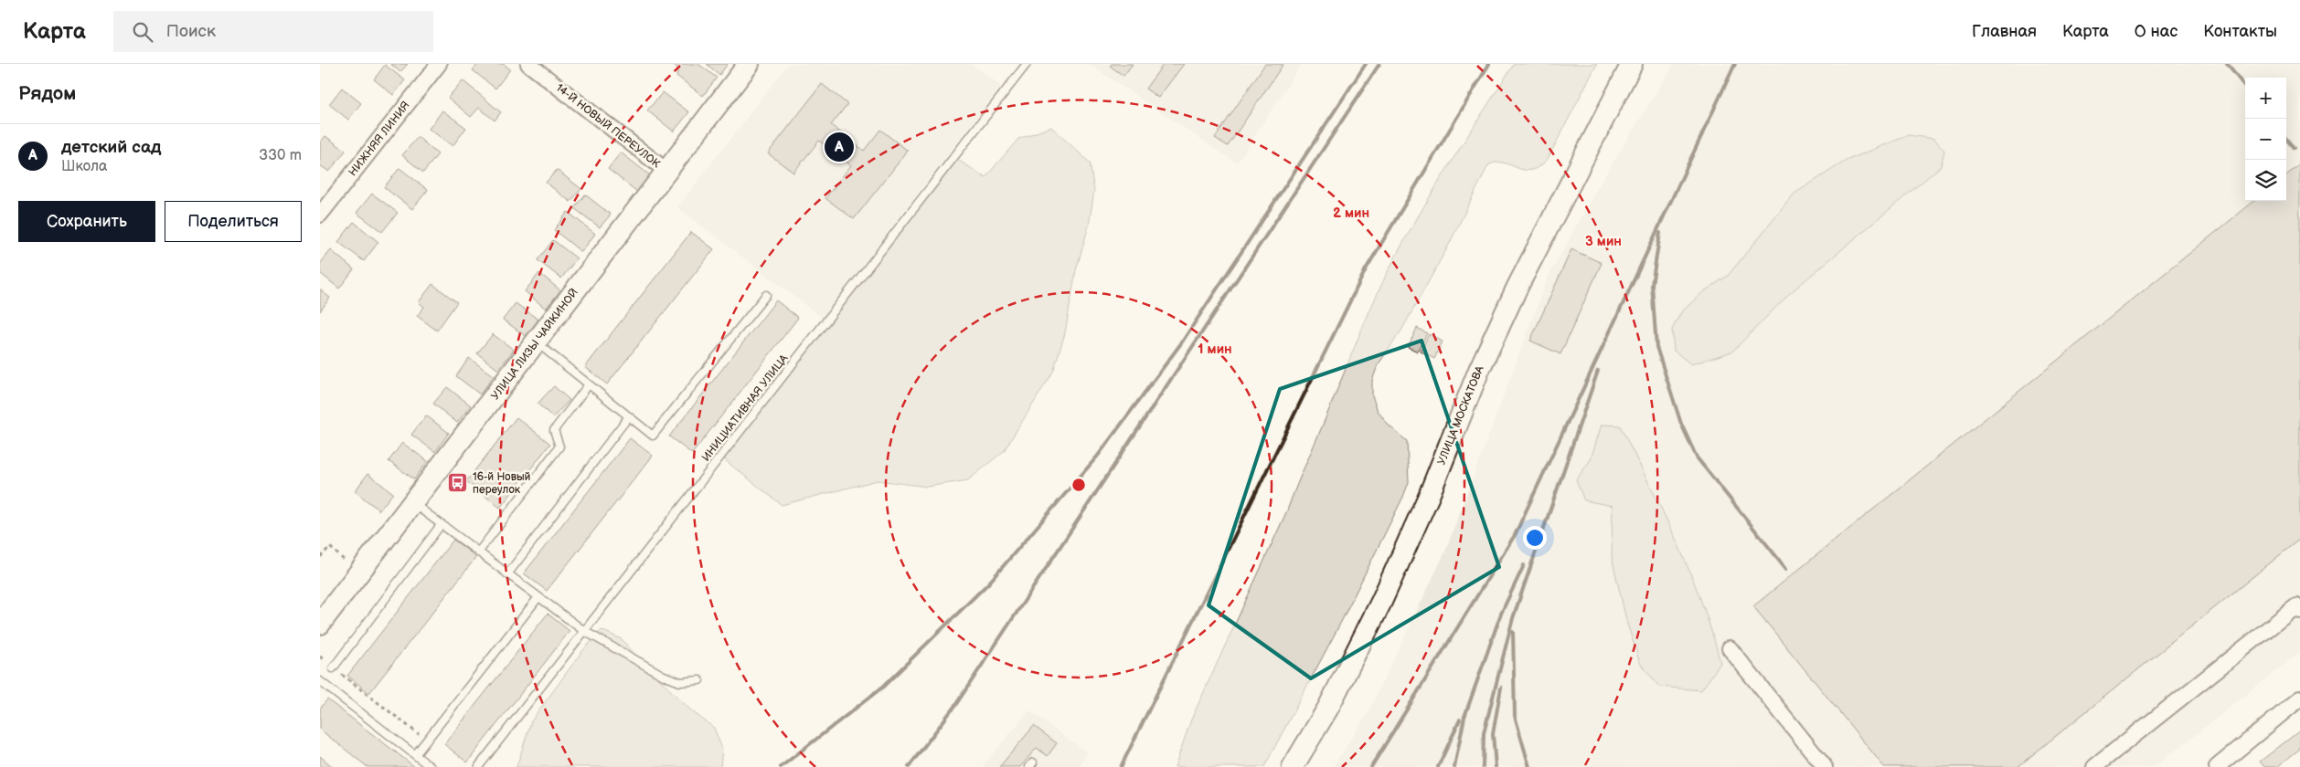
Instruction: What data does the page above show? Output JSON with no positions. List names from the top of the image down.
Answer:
{
  "streets": {
    "main road": ["УЛИЦА ЛИЗЫ ЧАЙКИНОЙ", "УЛИЦА МОСКАТОВА"],
    "street": ["14-Й НОВЫЙ ПЕРЕУЛОК", "НИЖНЯЯ ЛИНИЯ"],
    "lane": ["ИНИЦИАТИВНАЯ УЛИЦА"]
  },
  "crossings": [
    ["14-Й НОВЫЙ ПЕРЕУЛОК", "УЛИЦА ЛИЗЫ ЧАЙКИНОЙ"]
  ],
  "places": {
    "bus stop": ["16-й Новый переулок"]
  },
  "page": {
    "header": "Карта",
    "search": "Поиск",
    "nav": [
      "Главная",
      "Карта",
      "О нас",
      "Контакты"
    ],
    "heading": "Рядом",
    "map_buttons": ["+", "−"],
    "list": [
      {
        "mark": "A",
        "name": "детский сад",
        "note": "Школа",
        "value": "330 m"
      }
    ],
    "pins": "A",
    "buttons": ["Сохранить", "Поделиться"]
  },
  "rings": ["2 мин", "3 мин", "1 мин"]
}
